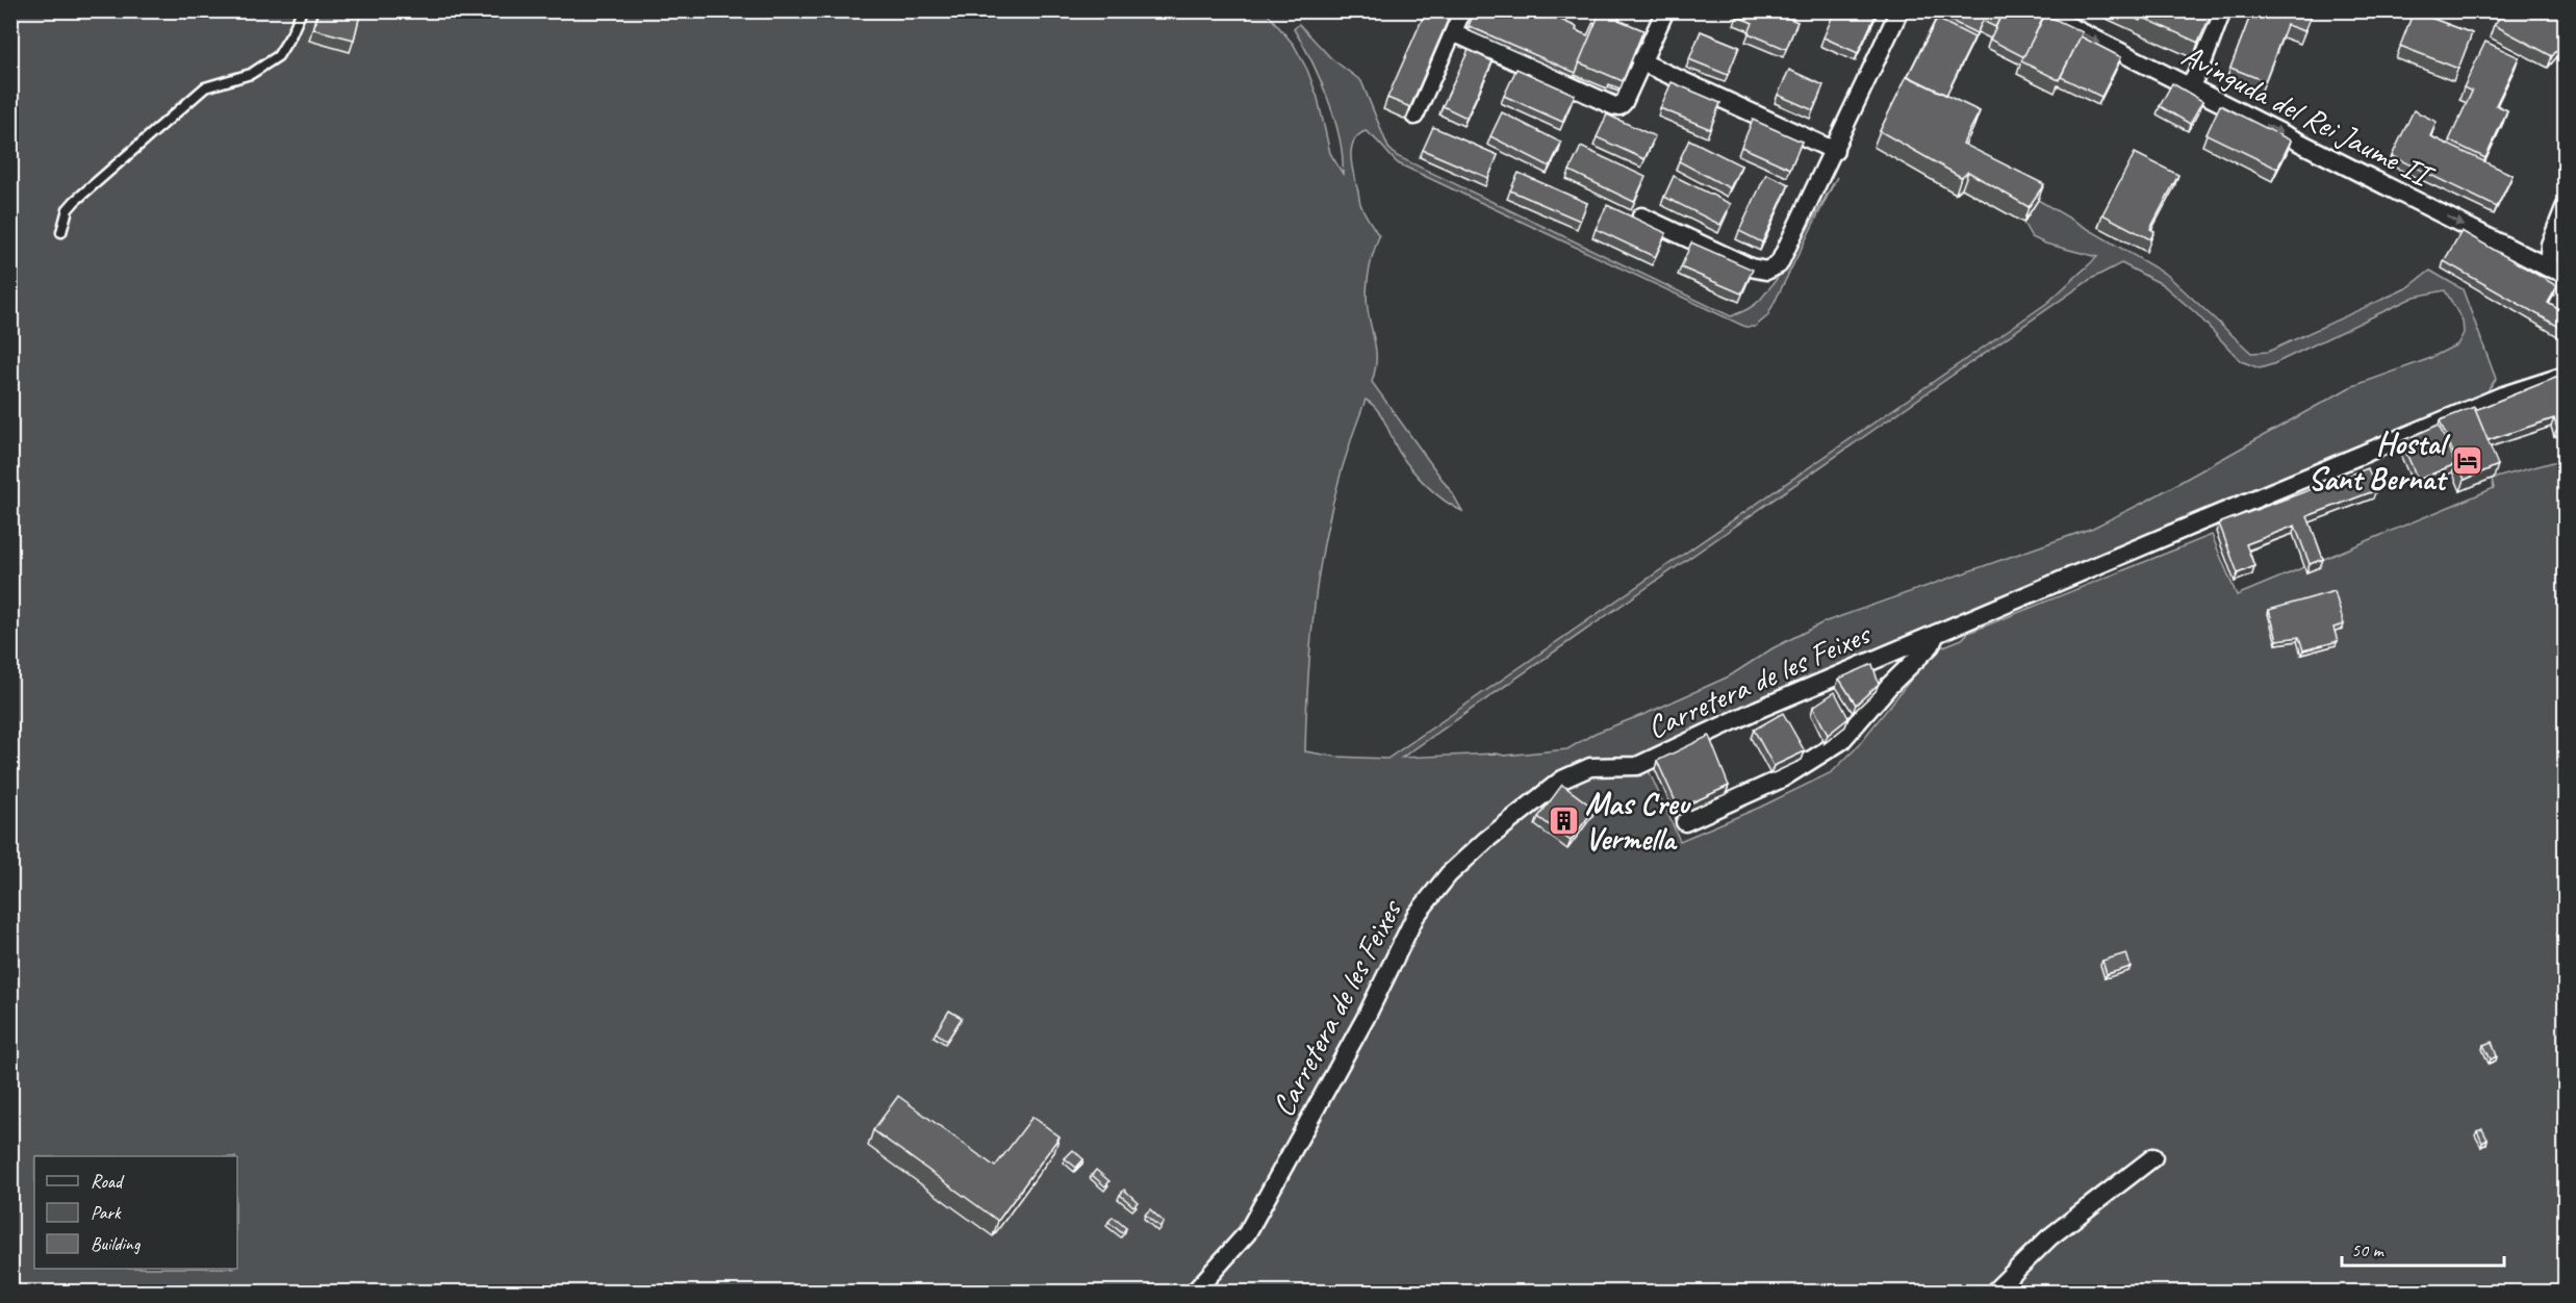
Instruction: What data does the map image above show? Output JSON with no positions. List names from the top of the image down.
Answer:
{
  "streets": {
    "street": ["Avinguda del Rei Jaume II", "Carretera de les Feixes"]
  },
  "one_way": ["Avinguda del Rei Jaume II"],
  "places": {
    "hotel": ["Hostal Sant Bernat"],
    "building": ["Mas Creu Vermella"]
  },
  "legend": ["Road", "Park", "Building"],
  "scale_bar": "50 m"
}
